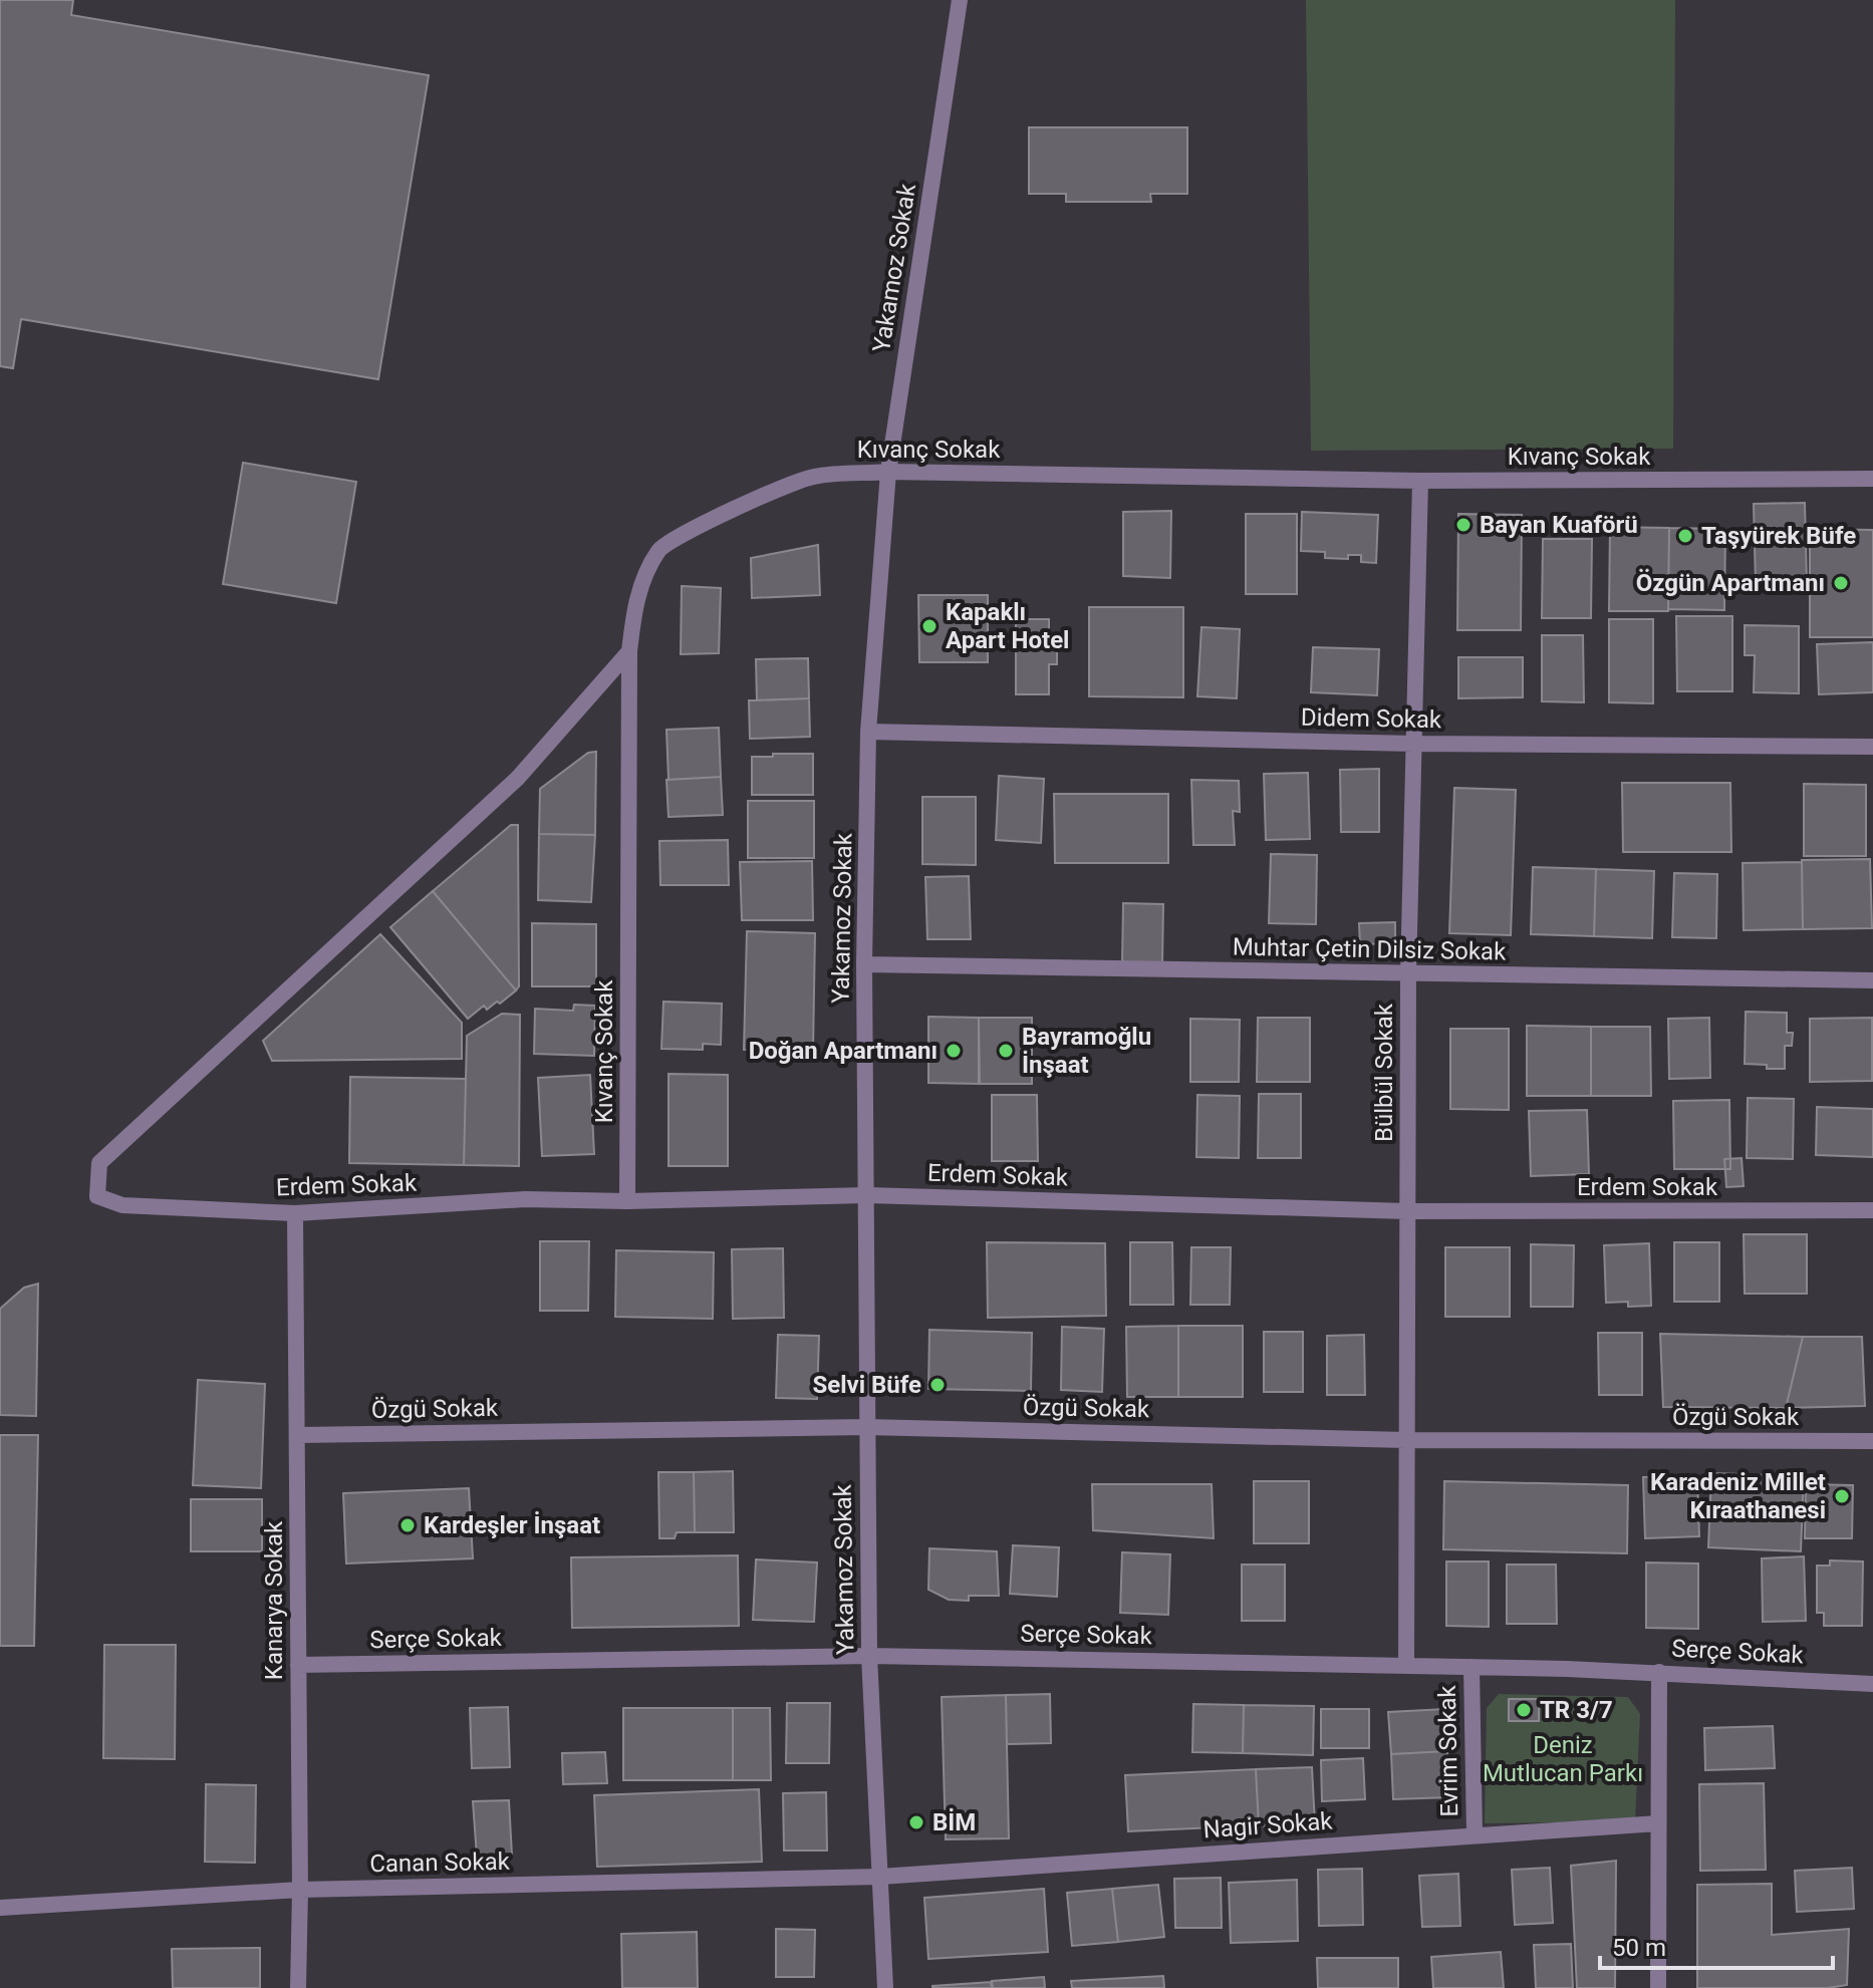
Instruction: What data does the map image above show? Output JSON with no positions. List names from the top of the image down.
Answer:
{
  "streets": {
    "street": [
      "Yakamoz Sokak",
      "Kıvanç Sokak",
      "Didem Sokak",
      "Muhtar Çetin Dilsiz Sokak",
      "Bülbül Sokak",
      "Erdem Sokak",
      "Özgü Sokak",
      "Kanarya Sokak",
      "Serçe Sokak",
      "Evrim Sokak",
      "Nagir Sokak",
      "Canan Sokak"
    ]
  },
  "crossings": [
    ["Yakamoz Sokak", "Kıvanç Sokak"],
    ["Yakamoz Sokak", "Didem Sokak"],
    ["Yakamoz Sokak", "Muhtar Çetin Dilsiz Sokak"],
    ["Yakamoz Sokak", "Erdem Sokak"],
    ["Yakamoz Sokak", "Özgü Sokak"],
    ["Yakamoz Sokak", "Serçe Sokak"],
    ["Yakamoz Sokak", "Nagir Sokak"],
    ["Yakamoz Sokak", "Canan Sokak"],
    ["Kıvanç Sokak", "Bülbül Sokak"],
    ["Kıvanç Sokak", "Erdem Sokak"],
    ["Didem Sokak", "Bülbül Sokak"],
    ["Muhtar Çetin Dilsiz Sokak", "Bülbül Sokak"],
    ["Bülbül Sokak", "Erdem Sokak"],
    ["Bülbül Sokak", "Özgü Sokak"],
    ["Bülbül Sokak", "Serçe Sokak"],
    ["Erdem Sokak", "Kanarya Sokak"],
    ["Özgü Sokak", "Kanarya Sokak"],
    ["Kanarya Sokak", "Serçe Sokak"],
    ["Kanarya Sokak", "Canan Sokak"],
    ["Serçe Sokak", "Evrim Sokak"],
    ["Evrim Sokak", "Nagir Sokak"],
    ["Nagir Sokak", "Canan Sokak"]
  ],
  "parks": ["Deniz Mutlucan Parkı"],
  "places": [
    "Bayan Kuaförü",
    "Taşyürek Büfe",
    "Özgün Apartmanı",
    "Kapaklı Apart Hotel",
    "Doğan Apartmanı",
    "Bayramoğlu İnşaat",
    "Selvi Büfe",
    "Karadeniz Millet Kıraathanesi",
    "Kardeşler İnşaat",
    "TR 3/7",
    "BİM"
  ],
  "scale_bar": "50 m"
}
